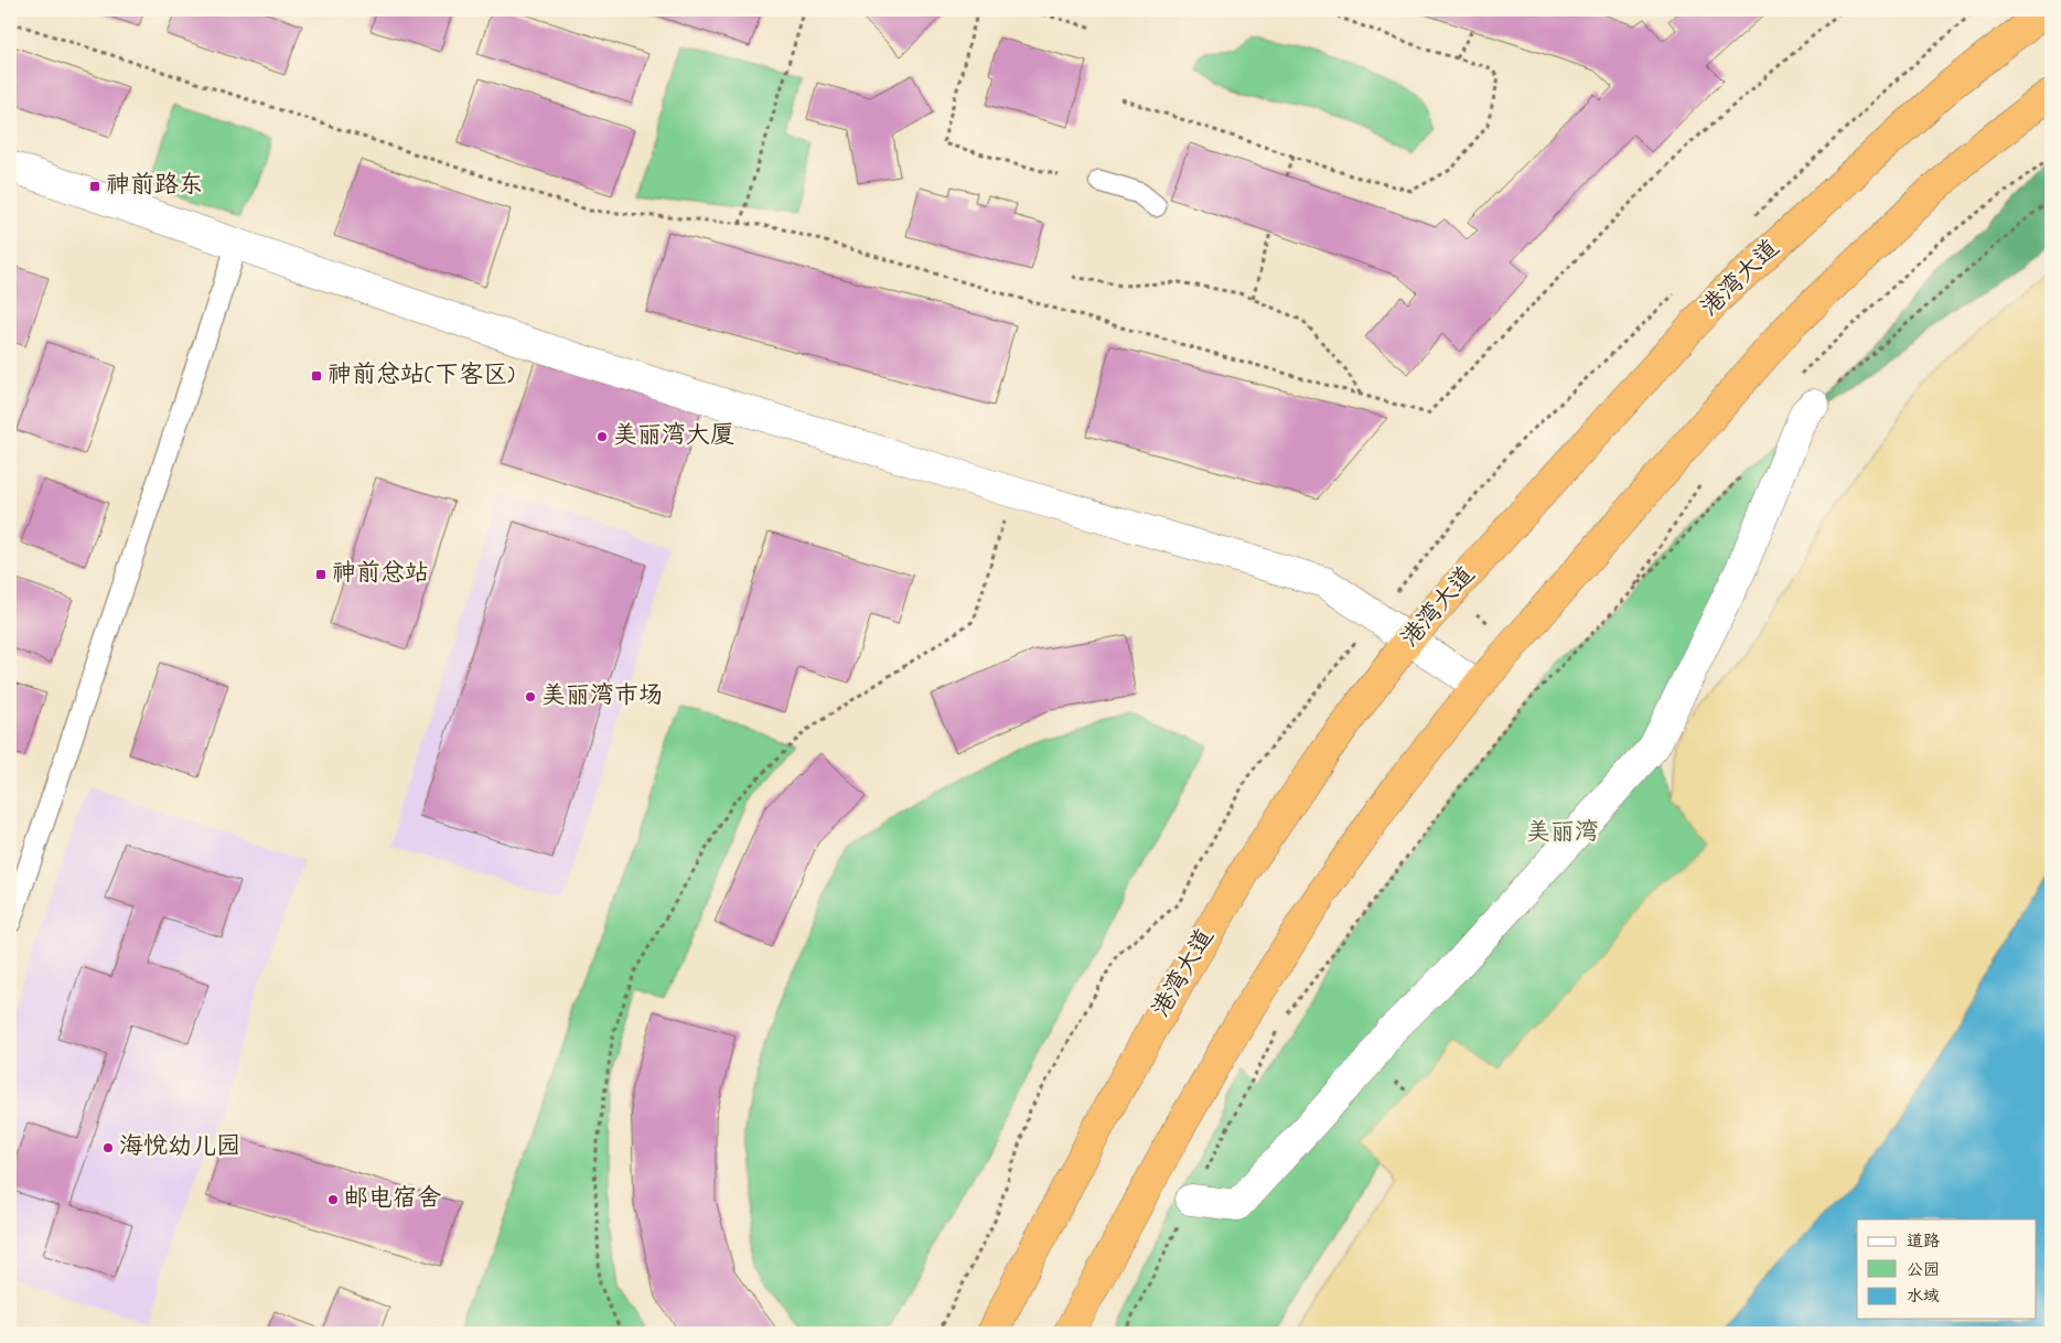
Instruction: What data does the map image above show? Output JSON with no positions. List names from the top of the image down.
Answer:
{
  "streets": {
    "highway": ["港湾大道"]
  },
  "parks": ["美丽湾"],
  "places": {
    "transit": ["神前路东", "神前总站(下客区)", "神前总站"],
    "other": [
      "美丽湾大厦",
      "美丽湾市场",
      "海悦幼儿园",
      "邮电宿舍"
    ]
  },
  "legend": ["道路", "公园", "水域"]
}
